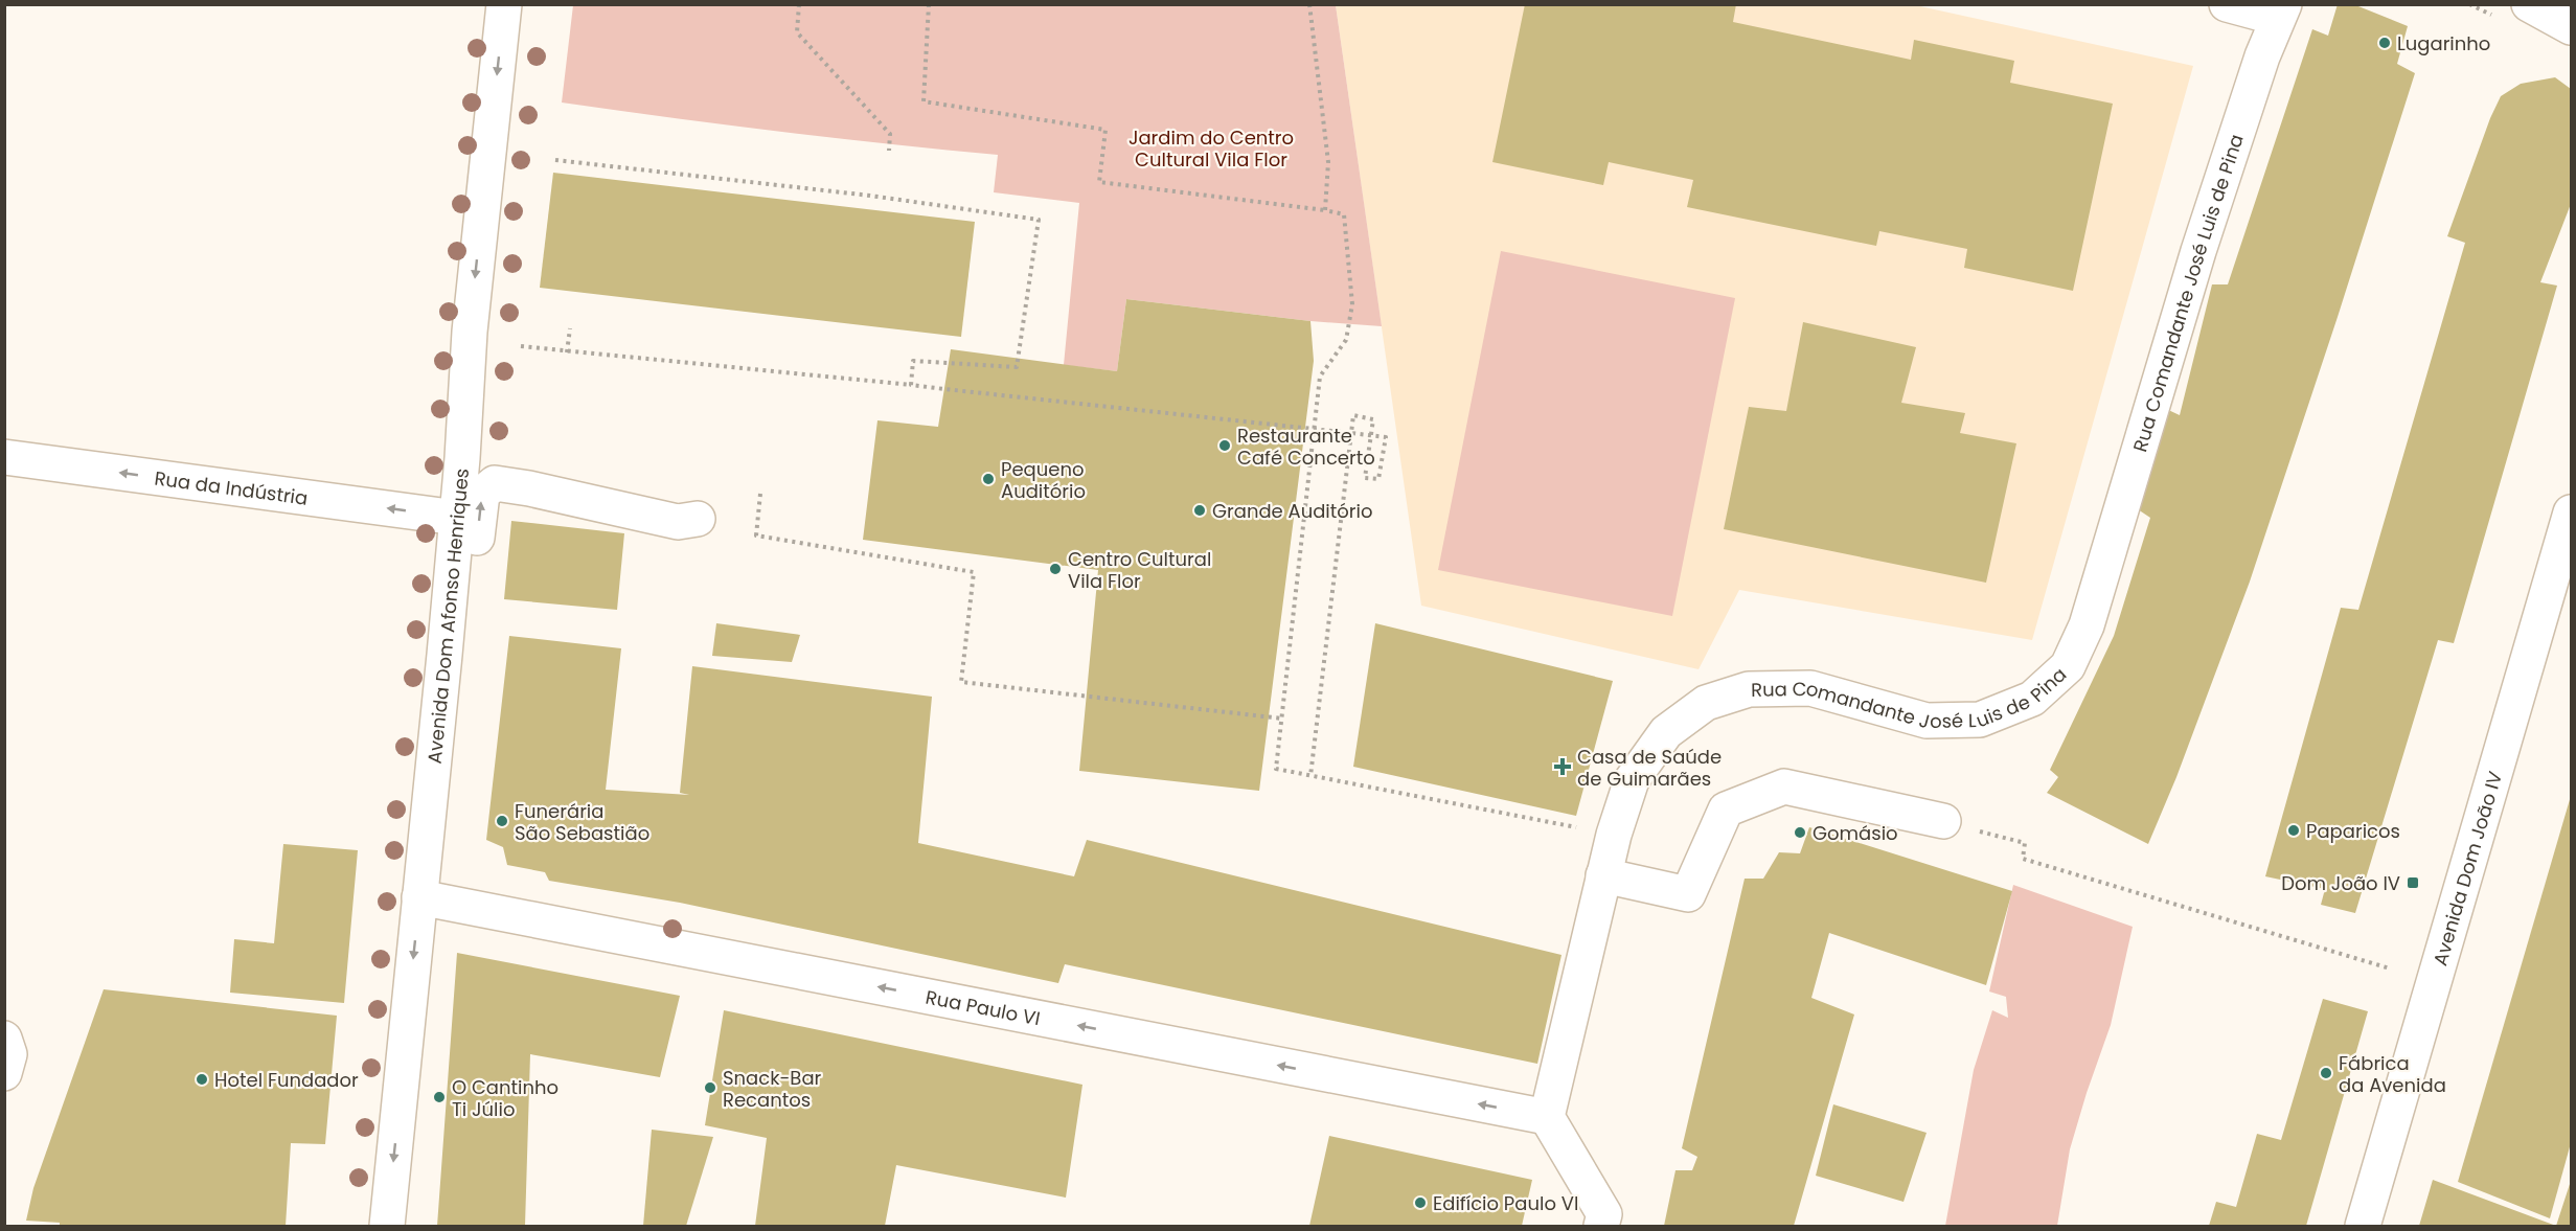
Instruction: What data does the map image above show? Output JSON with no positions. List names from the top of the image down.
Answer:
{
  "streets": {
    "street": [
      "Rua Comandante José Luis de Pina",
      "Rua da Indústria",
      "Avenida Dom Afonso Henriques",
      "Avenida Dom João IV",
      "Rua Paulo VI"
    ]
  },
  "crossings": [
    ["Rua Comandante José Luis de Pina", "Rua Paulo VI"],
    ["Rua da Indústria", "Avenida Dom Afonso Henriques"],
    ["Avenida Dom Afonso Henriques", "Rua Paulo VI"]
  ],
  "one_way": ["Rua da Indústria", "Avenida Dom Afonso Henriques", "Rua Paulo VI"],
  "parks": ["Jardim do Centro Cultural Vila Flor"],
  "places": {
    "other": [
      "Lugarinho",
      "Restaurante Café Concerto",
      "Pequeno Auditório",
      "Grande Auditório",
      "Centro Cultural Vila Flor",
      "Funerária São Sebastião",
      "Paparicos",
      "Gomásio",
      "Fábrica da Avenida",
      "Hotel Fundador",
      "Snack-Bar Recantos",
      "O Cantinho Ti Júlio",
      "Edifício Paulo VI"
    ],
    "health": ["Casa de Saúde de Guimarães"],
    "transit": ["Dom João IV"]
  }
}
